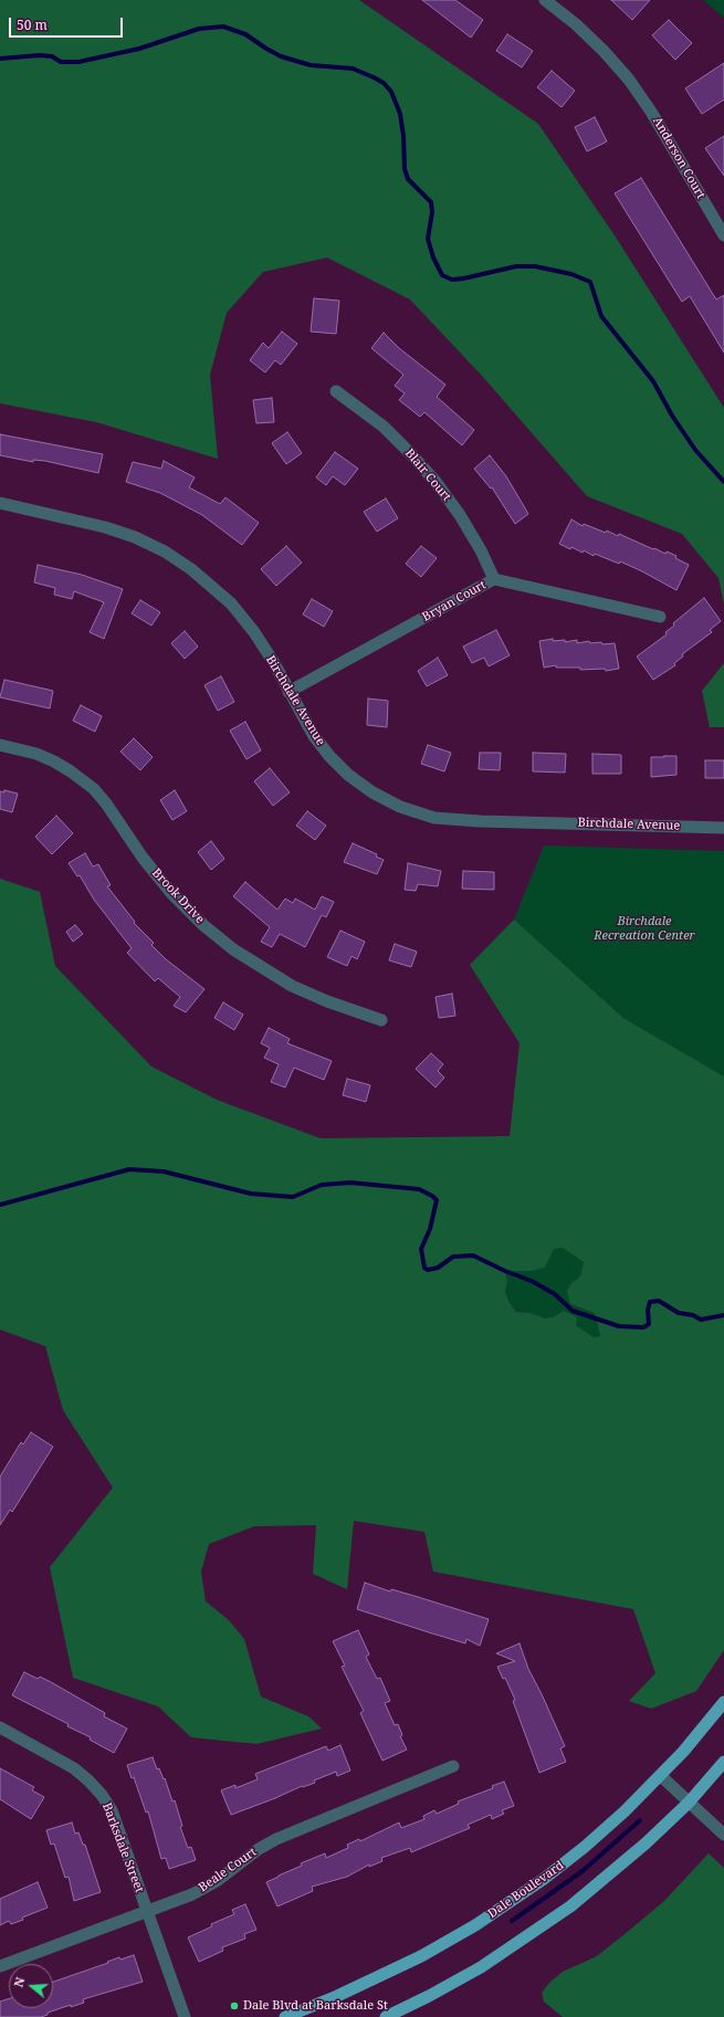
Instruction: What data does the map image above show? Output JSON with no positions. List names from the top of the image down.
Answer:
{
  "streets": {
    "main road": ["Dale Boulevard"],
    "street": [
      "Anderson Court",
      "Blair Court",
      "Bryan Court",
      "Birchdale Avenue",
      "Brook Drive",
      "Barksdale Street",
      "Beale Court"
    ]
  },
  "crossings": [
    ["Blair Court", "Bryan Court"],
    ["Bryan Court", "Birchdale Avenue"],
    ["Barksdale Street", "Beale Court"]
  ],
  "parks": ["Birchdale Recreation Center"],
  "places": ["Dale Blvd at Barksdale St"],
  "scale_bar": "50 m",
  "north": "left"
}
